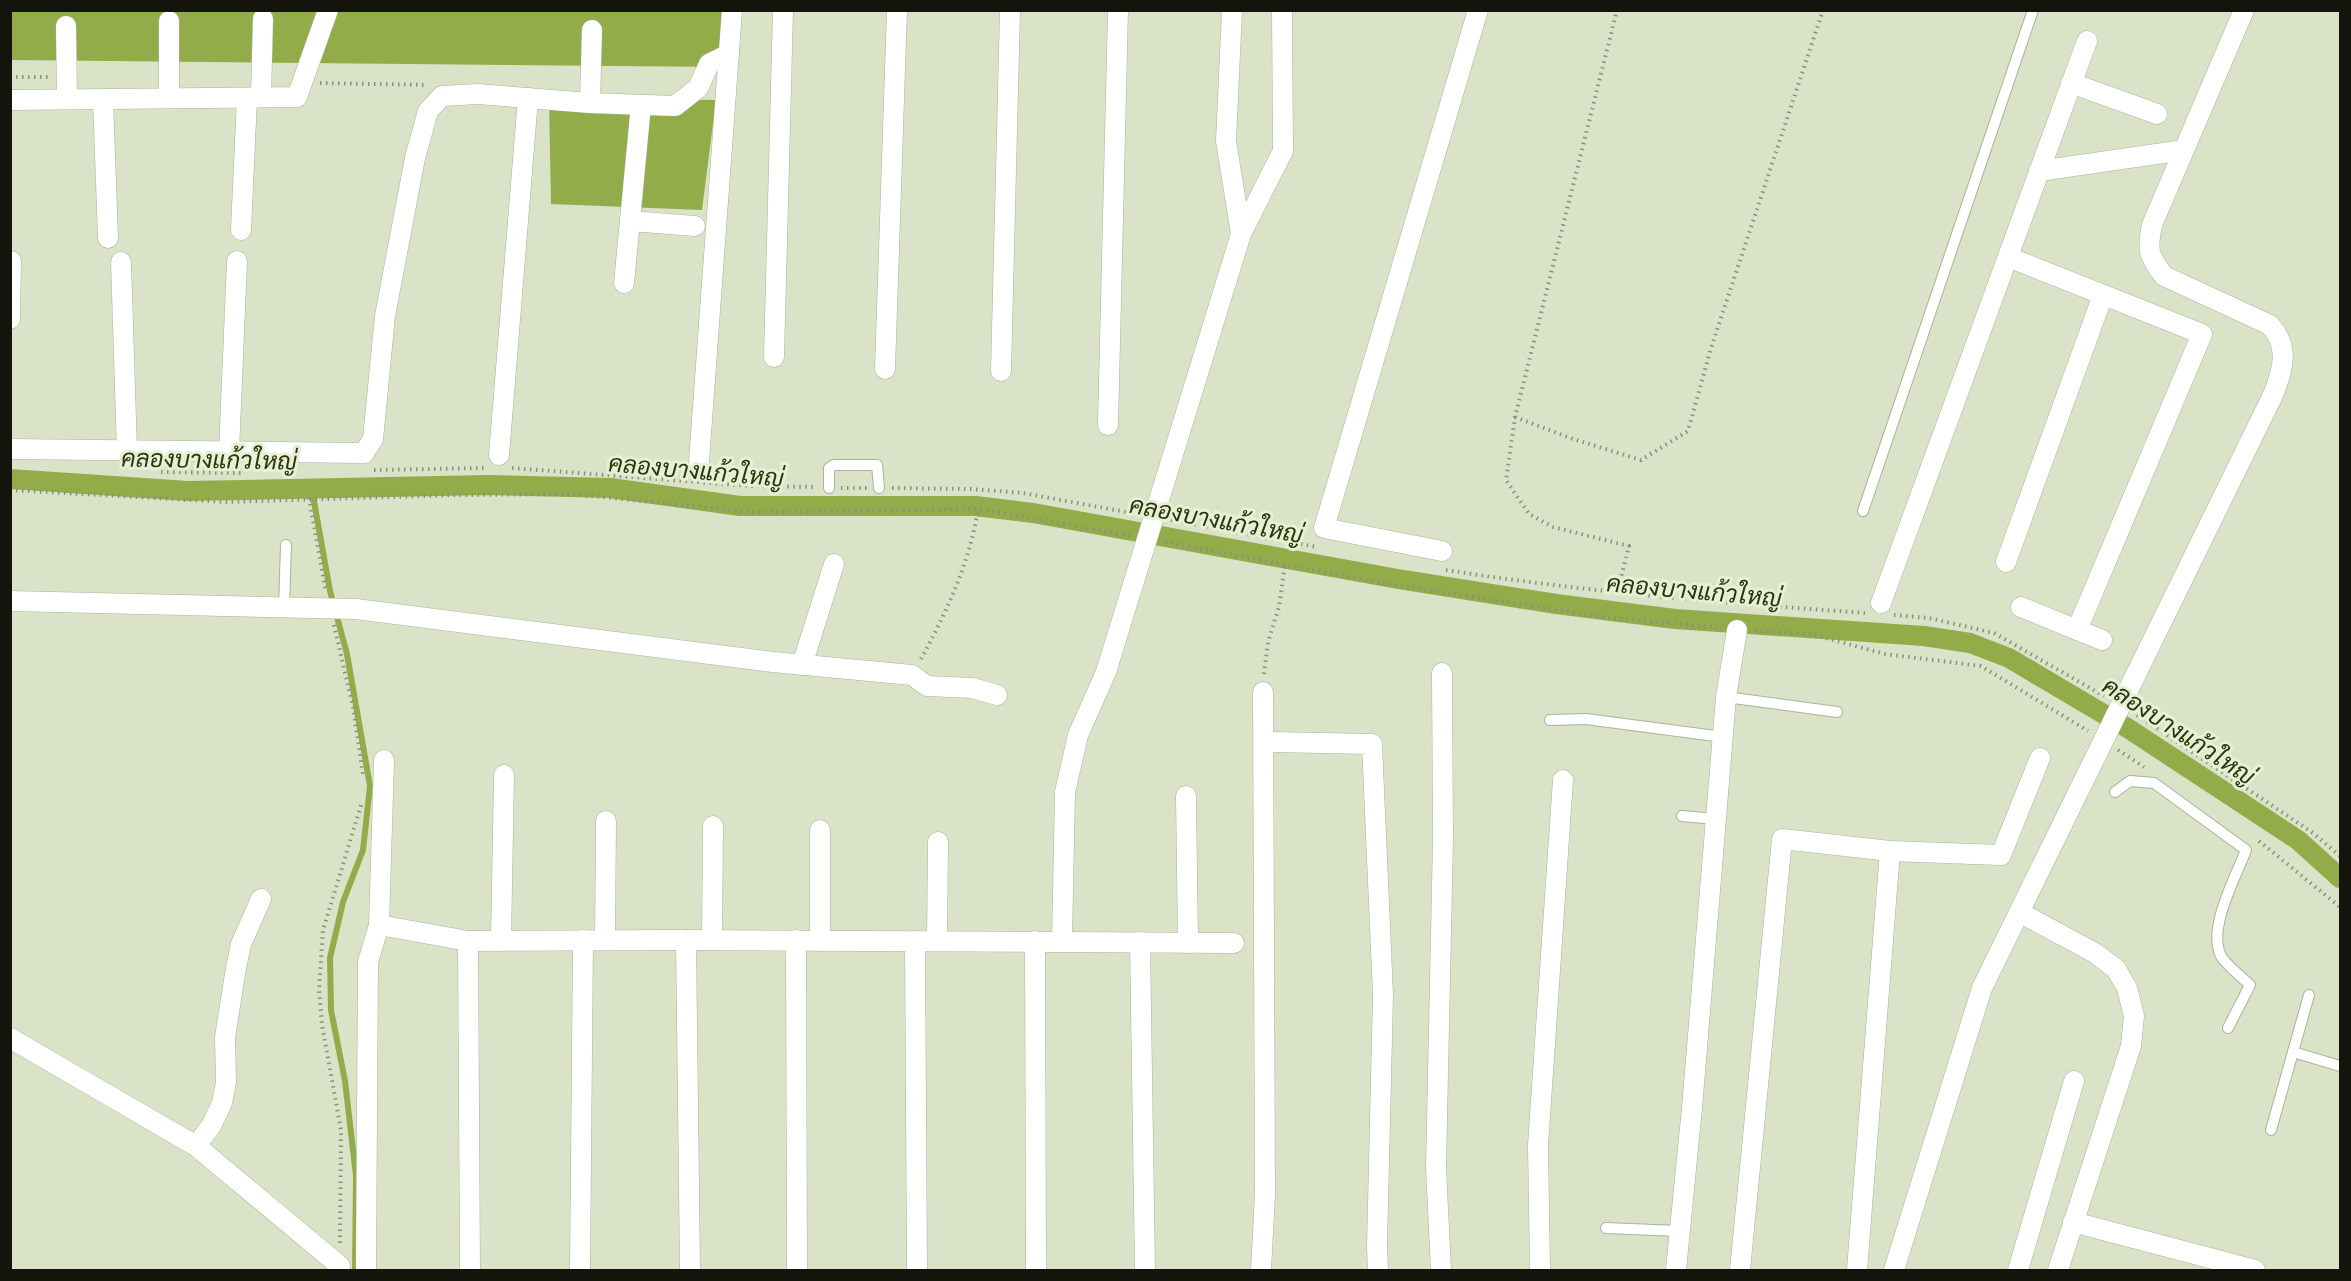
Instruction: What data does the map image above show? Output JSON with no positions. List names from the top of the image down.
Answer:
{
  "water": ["คลองบางแก้วใหญ่"]
}
